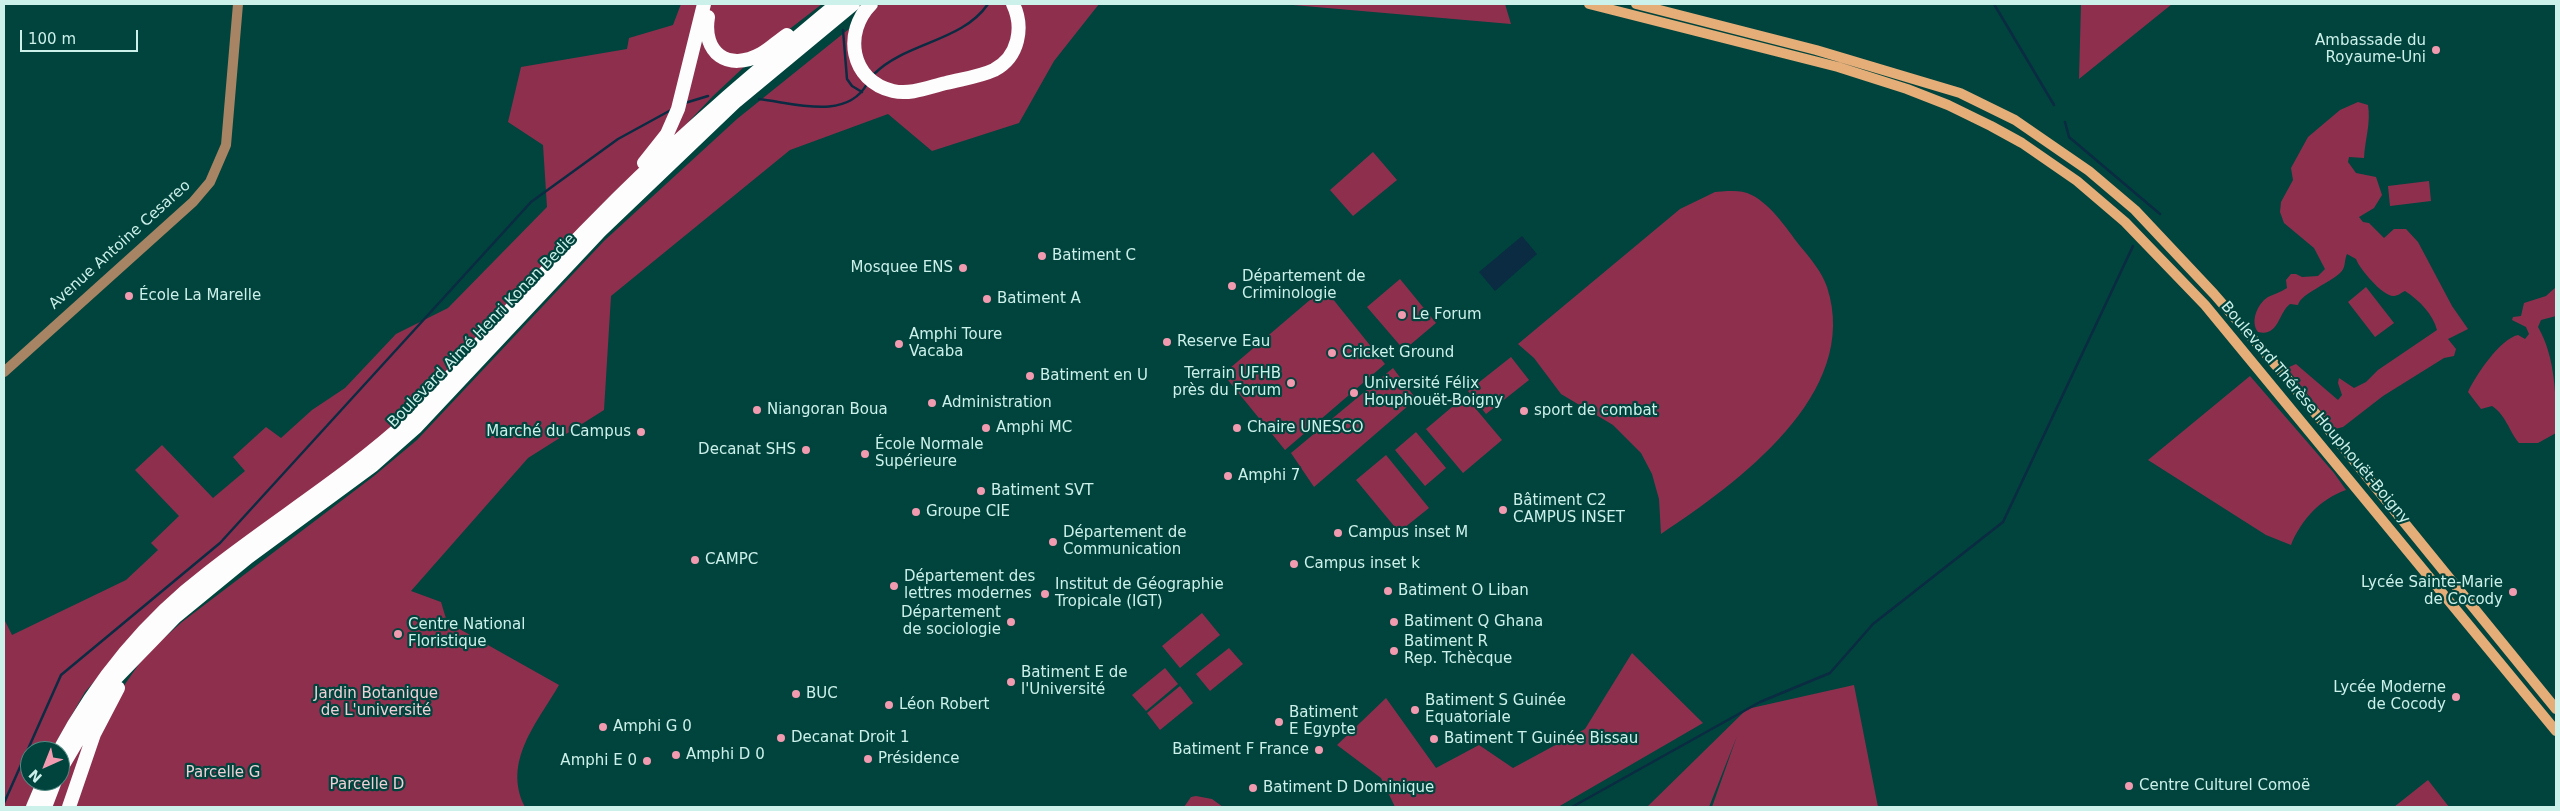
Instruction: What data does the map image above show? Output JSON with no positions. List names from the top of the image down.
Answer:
{
  "streets": {
    "highway": ["Boulevard Aimé Henri Konan Bedie"],
    "main road": ["Boulevard Thérèse Houphouët-Boigny"],
    "street": ["Avenue Antoine Cesareo"]
  },
  "parks": ["Jardin Botanique de L'université", "Parcelle G", "Parcelle D"],
  "places": [
    "Ambassade du Royaume-Uni",
    "Batiment C",
    "Mosquee ENS",
    "Département de Criminologie",
    "École La Marelle",
    "Batiment A",
    "Le Forum",
    "Reserve Eau",
    "Amphi Toure Vacaba",
    "Cricket Ground",
    "Batiment en U",
    "Terrain UFHB près du Forum",
    "Université Félix Houphouët-Boigny",
    "Administration",
    "Niangoran Boua",
    "sport de combat",
    "Amphi MC",
    "Chaire UNESCO",
    "Marché du Campus",
    "Decanat SHS",
    "École Normale Supérieure",
    "Amphi 7",
    "Batiment SVT",
    "Bâtiment C2 CAMPUS INSET",
    "Groupe CIE",
    "Campus inset M",
    "Département de Communication",
    "CAMPC",
    "Campus inset k",
    "Département des lettres modernes",
    "Batiment O Liban",
    "Lycée Sainte-Marie de Cocody",
    "Institut de Géographie Tropicale (IGT)",
    "Département de sociologie",
    "Batiment Q Ghana",
    "Centre National Floristique",
    "Batiment R Rep. Tchècque",
    "Batiment E de l'Université",
    "BUC",
    "Lycée Moderne de Cocody",
    "Léon Robert",
    "Batiment S Guinée Equatoriale",
    "Batiment E Egypte",
    "Amphi G 0",
    "Decanat Droit 1",
    "Batiment T Guinée Bissau",
    "Batiment F France",
    "Amphi D 0",
    "Présidence",
    "Amphi E 0",
    "Centre Culturel Comoë",
    "Batiment D Dominique"
  ],
  "scale_bar": "100 m",
  "north": "bottom left"
}
